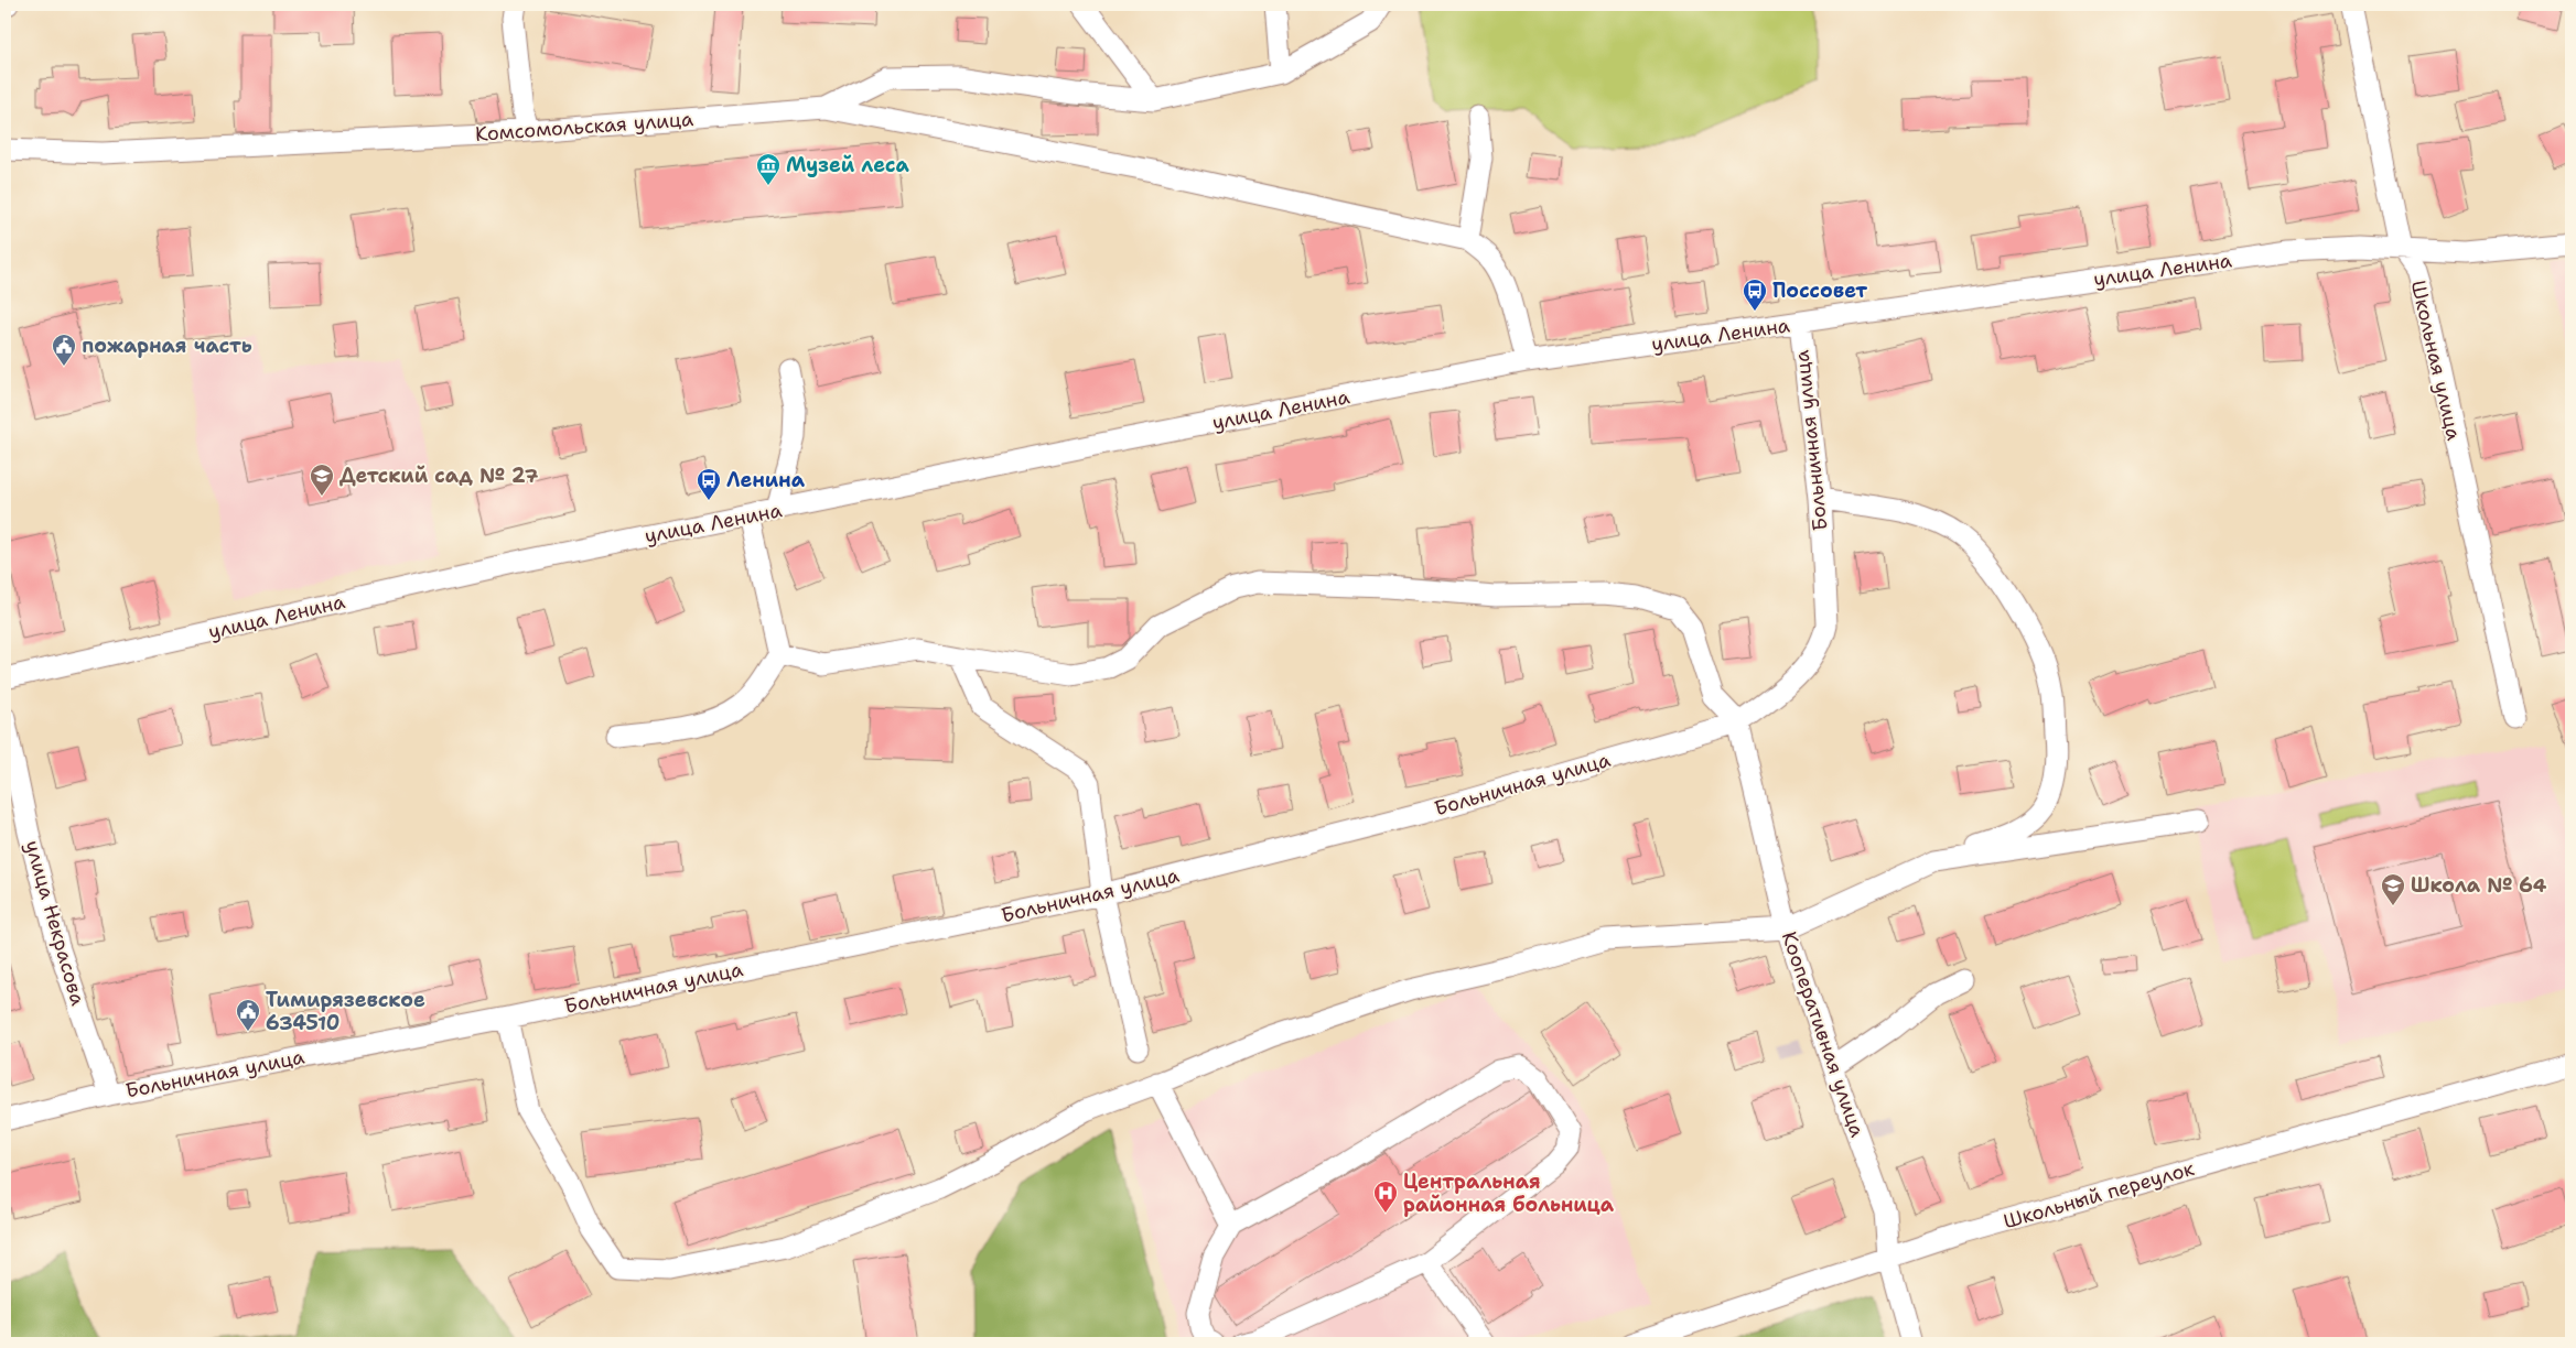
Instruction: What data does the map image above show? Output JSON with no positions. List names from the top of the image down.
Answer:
{
  "streets": {
    "street": [
      "Комсомольская улица",
      "улица Ленина",
      "Школьная улица",
      "Больничная улица",
      "улица Некрасова",
      "Кооперативная улица",
      "Школьный переулок"
    ]
  },
  "crossings": [
    ["улица Ленина", "Школьная улица"],
    ["улица Ленина", "Больничная улица"],
    ["Больничная улица", "улица Некрасова"],
    ["Больничная улица", "Кооперативная улица"],
    ["Кооперативная улица", "Школьный переулок"]
  ],
  "places": {
    "museum": ["Музей леса"],
    "bus stop": ["Поссовет", "Ленина"],
    "public building": ["пожарная часть", "Тимирязевское 634510"],
    "school or university": ["Детский сад № 27", "Школа № 64"],
    "hospital": ["Центральная районная больница"]
  }
}
